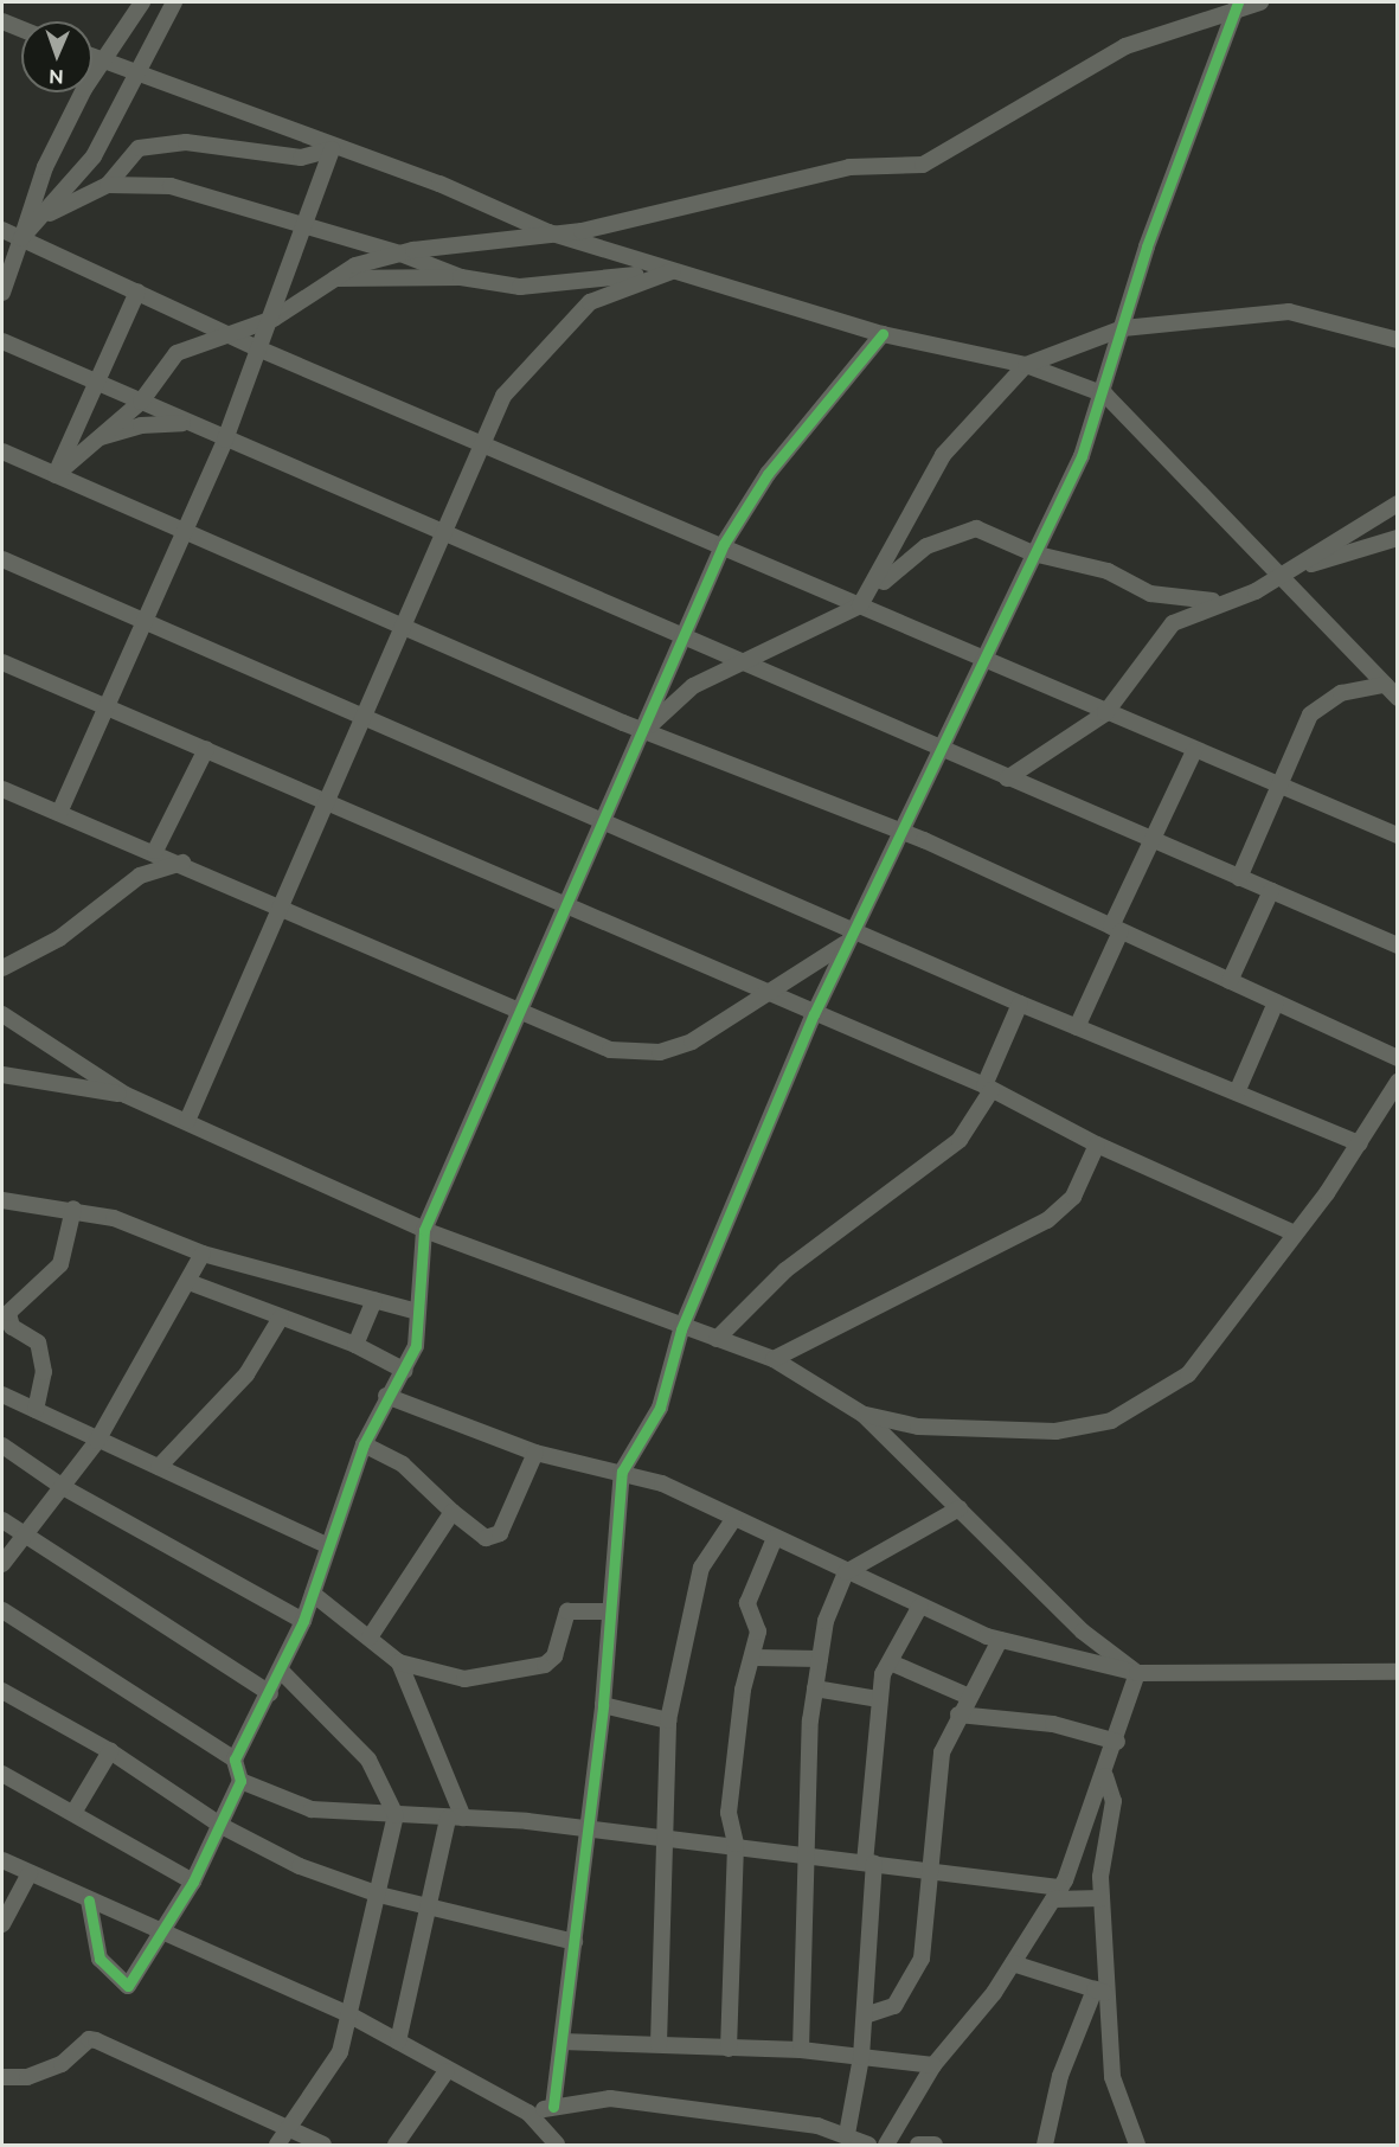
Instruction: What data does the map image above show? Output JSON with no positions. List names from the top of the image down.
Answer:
{
  "north": "bottom"
}
